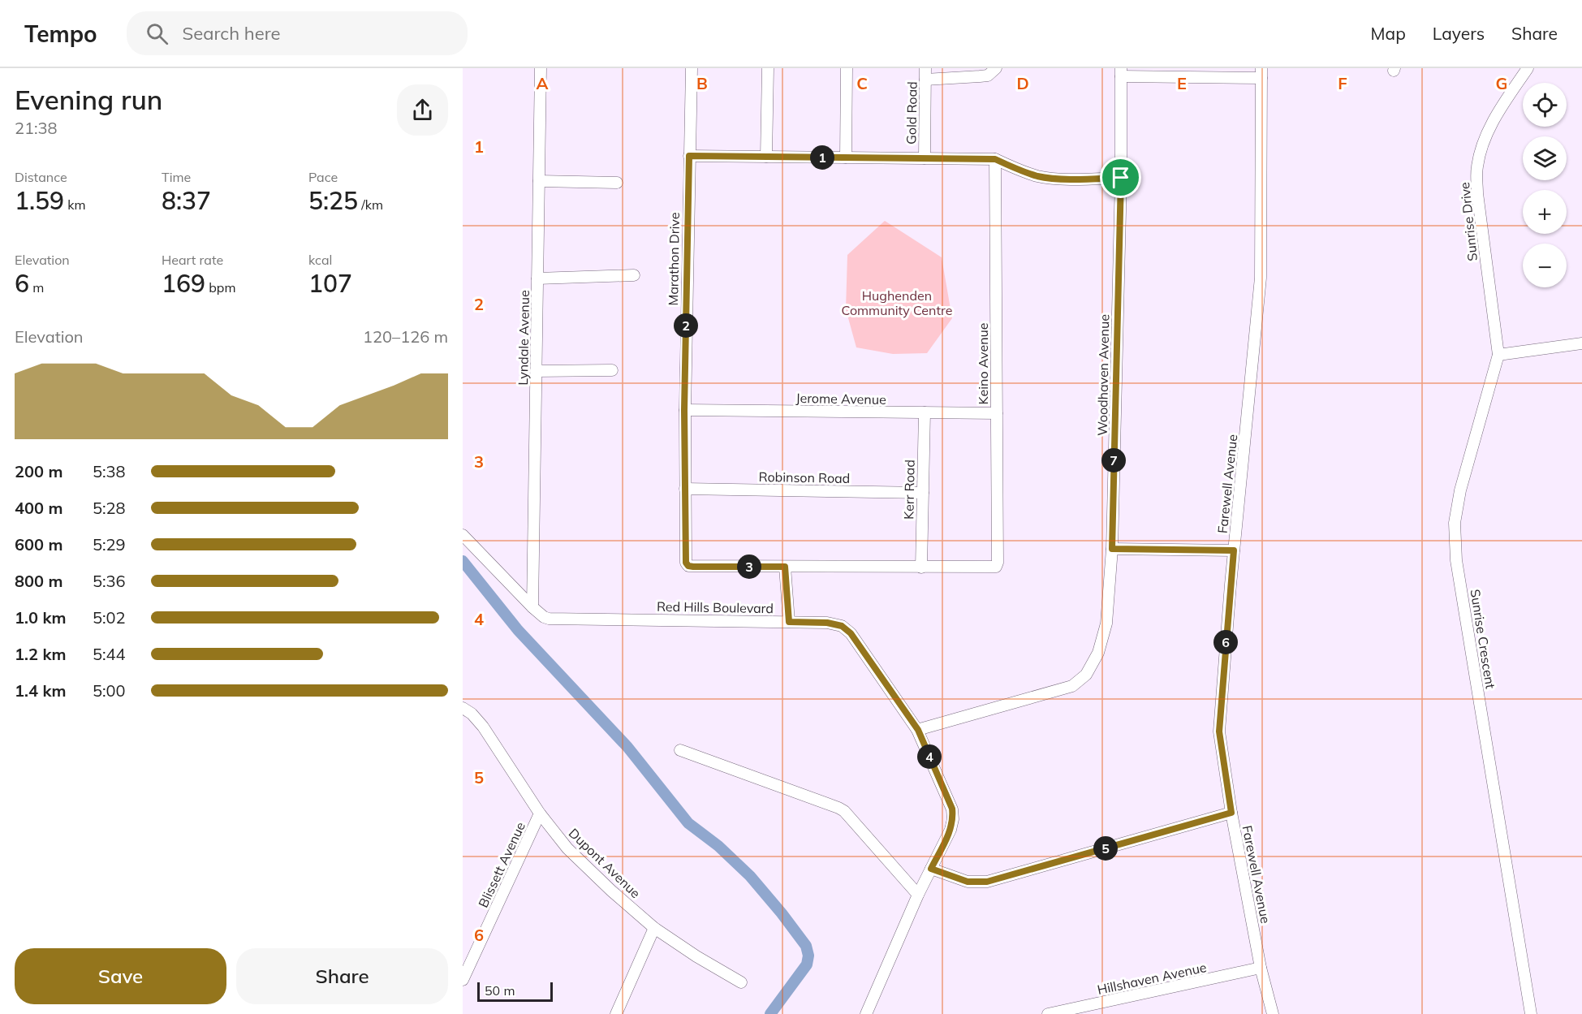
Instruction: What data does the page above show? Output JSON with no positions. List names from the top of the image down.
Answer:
{
  "streets": {
    "street": [
      "Gold Road",
      "Sunrise Drive",
      "Marathon Drive",
      "Lyndale Avenue",
      "Keino Avenue",
      "Woodhaven Avenue",
      "Jerome Avenue",
      "Robinson Road",
      "Farewell Avenue",
      "Kerr Road",
      "Red Hills Boulevard",
      "Sunrise Crescent",
      "Dupont Avenue",
      "Blissett Avenue",
      "Hillshaven Avenue"
    ]
  },
  "crossings": [
    ["Sunrise Drive", "Sunrise Crescent"],
    ["Marathon Drive", "Keino Avenue"],
    ["Marathon Drive", "Jerome Avenue"],
    ["Marathon Drive", "Robinson Road"],
    ["Lyndale Avenue", "Red Hills Boulevard"],
    ["Keino Avenue", "Jerome Avenue"],
    ["Keino Avenue", "Kerr Road"],
    ["Woodhaven Avenue", "Red Hills Boulevard"],
    ["Jerome Avenue", "Kerr Road"],
    ["Robinson Road", "Kerr Road"],
    ["Farewell Avenue", "Hillshaven Avenue"],
    ["Dupont Avenue", "Blissett Avenue"]
  ],
  "parks": ["Hughenden Community Centre"],
  "scale_bar": "50 m",
  "page": {
    "header": "Tempo",
    "search": "Search here",
    "nav": ["Map", "Layers", "Share"],
    "heading": ["Evening run", "21:38"],
    "map_buttons": ["+", "−"],
    "pins": [
      "1",
      "2",
      "7",
      "3",
      "6",
      "4",
      "5"
    ],
    "stats": [
      ["Distance", "1.59 km"],
      ["Time", "8:37"],
      ["Pace", "5:25 /km"],
      ["Elevation", "6 m"],
      ["Heart rate", "169 bpm"],
      ["kcal", "107"]
    ],
    "chart": ["Elevation", "120–126 m"],
    "list": [
      {
        "name": "200 m",
        "note": "5:38"
      },
      {
        "name": "400 m",
        "note": "5:28"
      },
      {
        "name": "600 m",
        "note": "5:29"
      },
      {
        "name": "800 m",
        "note": "5:36"
      },
      {
        "name": "1.0 km",
        "note": "5:02"
      },
      {
        "name": "1.2 km",
        "note": "5:44"
      },
      {
        "name": "1.4 km",
        "note": "5:00"
      }
    ],
    "buttons": ["Save", "Share"],
    "scale": "50 m"
  },
  "grid": {
    "columns": [
      "A",
      "B",
      "C",
      "D",
      "E",
      "F",
      "G"
    ],
    "rows": [
      "1",
      "2",
      "3",
      "4",
      "5",
      "6"
    ]
  }
}
